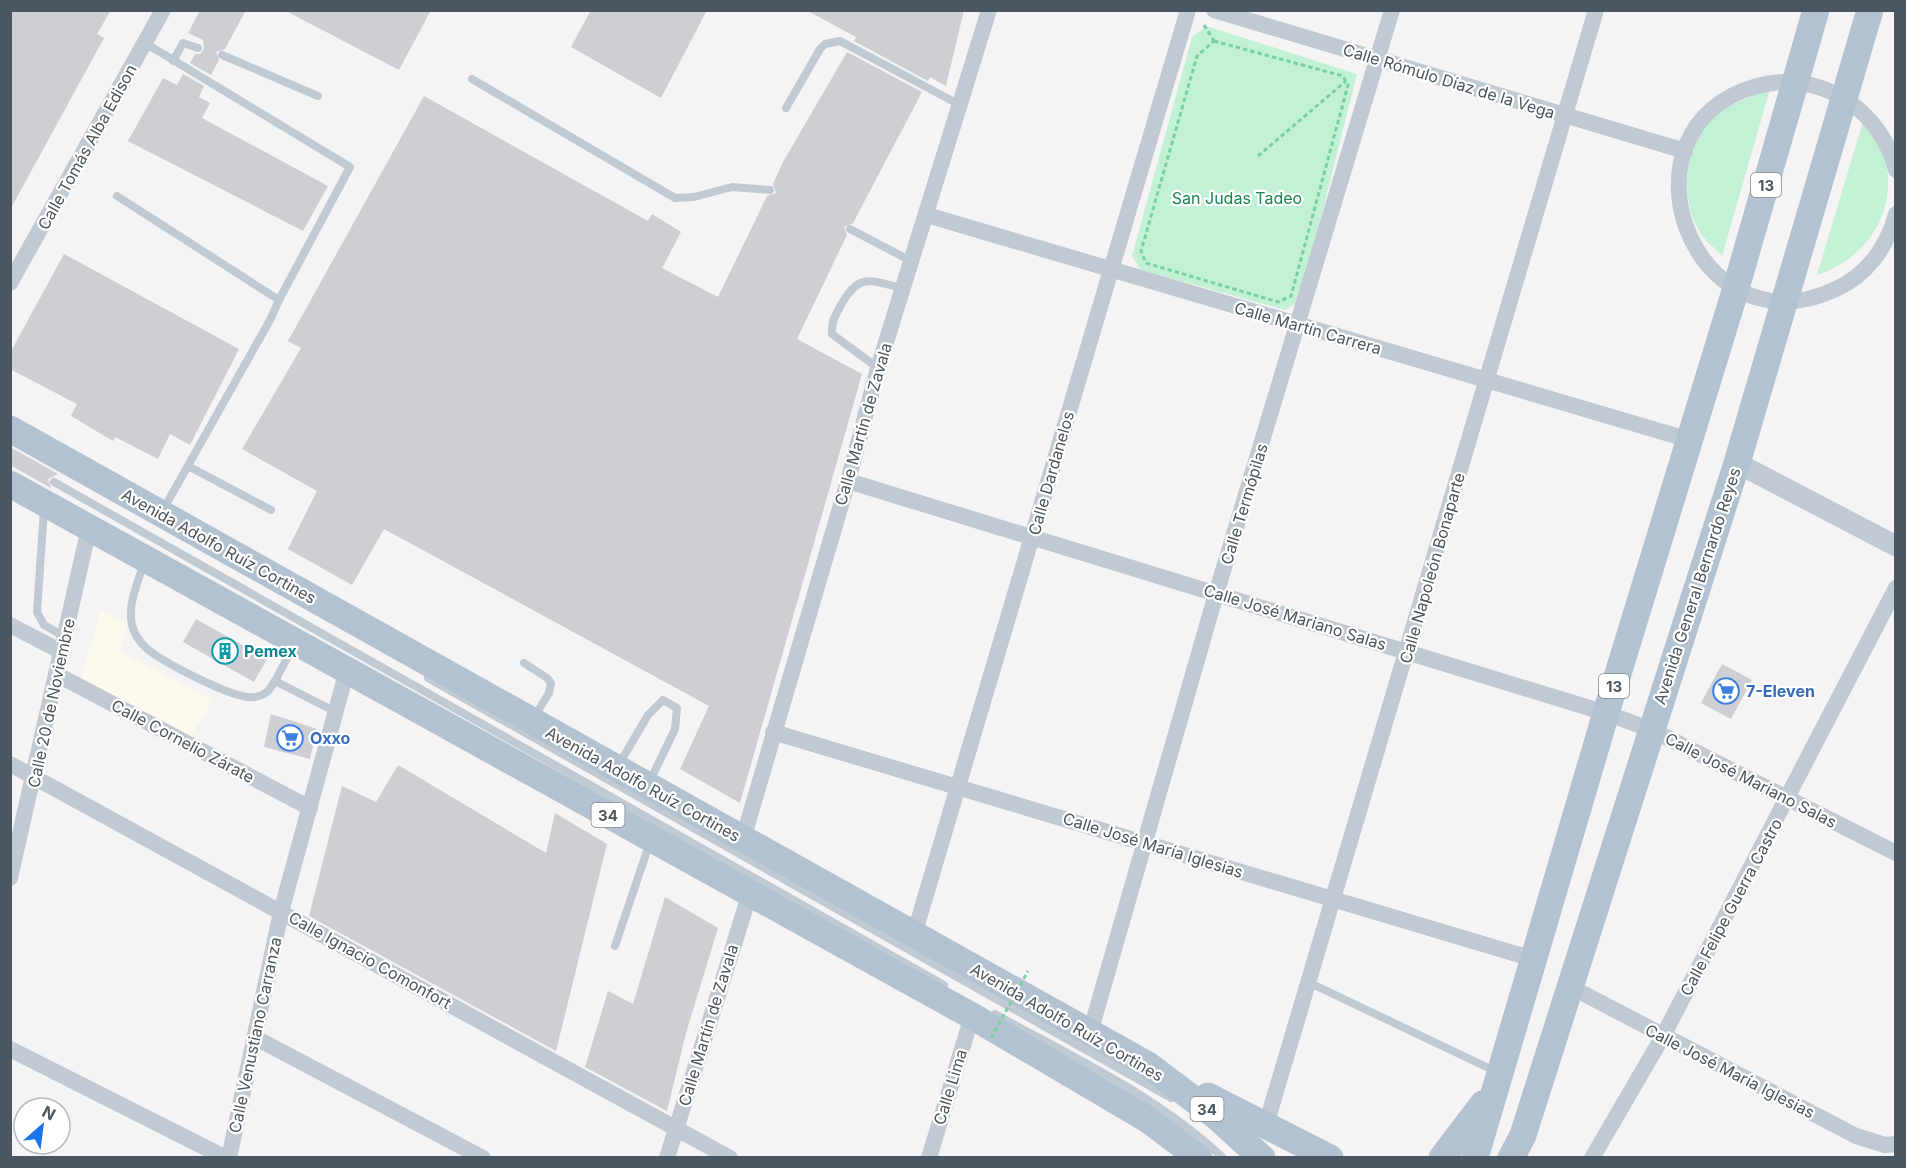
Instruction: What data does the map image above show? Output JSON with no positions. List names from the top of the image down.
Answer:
{
  "streets": {
    "main road": [
      "13",
      "Avenida Adolfo Ruíz Cortines",
      "Avenida General Bernardo Reyes",
      "34"
    ],
    "street": [
      "Calle Rómulo Díaz de la Vega",
      "Calle Tomás Alba Edison",
      "Calle Martín Carrera",
      "Calle Martín de Zavala",
      "Calle Dardanelos",
      "Calle Termópilas",
      "Calle Napoleón Bonaparte",
      "Calle José Mariano Salas",
      "Calle 20 de Noviembre",
      "Calle Cornelio Zárate",
      "Calle José María Iglesias",
      "Calle Felipe Guerra Castro",
      "Calle Ignacio Comonfort",
      "Calle Venustiano Carranza",
      "Calle Lima"
    ]
  },
  "crossings": [
    ["Calle Rómulo Díaz de la Vega", "Calle Termópilas"],
    ["Calle Rómulo Díaz de la Vega", "Calle Napoleón Bonaparte"],
    ["13", "Calle Martín Carrera"],
    ["13", "Calle José Mariano Salas"],
    ["13", "Calle José María Iglesias"],
    ["Calle Martín Carrera", "Calle Martín de Zavala"],
    ["Calle Martín Carrera", "Calle Dardanelos"],
    ["Calle Martín Carrera", "Calle Termópilas"],
    ["Calle Martín Carrera", "Calle Napoleón Bonaparte"],
    ["Calle Martín de Zavala", "Avenida Adolfo Ruíz Cortines"],
    ["Calle Martín de Zavala", "Calle José Mariano Salas"],
    ["Calle Martín de Zavala", "34"],
    ["Calle Martín de Zavala", "Calle José María Iglesias"],
    ["Calle Martín de Zavala", "Calle Ignacio Comonfort"],
    ["Calle Dardanelos", "Avenida Adolfo Ruíz Cortines"],
    ["Calle Dardanelos", "Calle José Mariano Salas"],
    ["Calle Dardanelos", "Calle José María Iglesias"],
    ["Calle Termópilas", "Avenida Adolfo Ruíz Cortines"],
    ["Calle Termópilas", "Calle José Mariano Salas"],
    ["Calle Termópilas", "Calle José María Iglesias"],
    ["Calle Napoleón Bonaparte", "Calle José Mariano Salas"],
    ["Calle Napoleón Bonaparte", "Calle José María Iglesias"],
    ["Avenida General Bernardo Reyes", "Calle José Mariano Salas"],
    ["Avenida General Bernardo Reyes", "Calle José María Iglesias"],
    ["Calle José Mariano Salas", "Calle Felipe Guerra Castro"],
    ["Calle 20 de Noviembre", "Calle Cornelio Zárate"],
    ["Calle 20 de Noviembre", "34"],
    ["Calle 20 de Noviembre", "Calle Ignacio Comonfort"],
    ["Calle Cornelio Zárate", "Calle Venustiano Carranza"],
    ["34", "Calle Venustiano Carranza"],
    ["34", "Calle Lima"],
    ["Calle José María Iglesias", "Calle Felipe Guerra Castro"],
    ["Calle Ignacio Comonfort", "Calle Venustiano Carranza"]
  ],
  "parks": ["San Judas Tadeo"],
  "places": {
    "building": ["Pemex"],
    "supermarket": ["7-Eleven", "Oxxo"]
  },
  "north": "top right"
}
